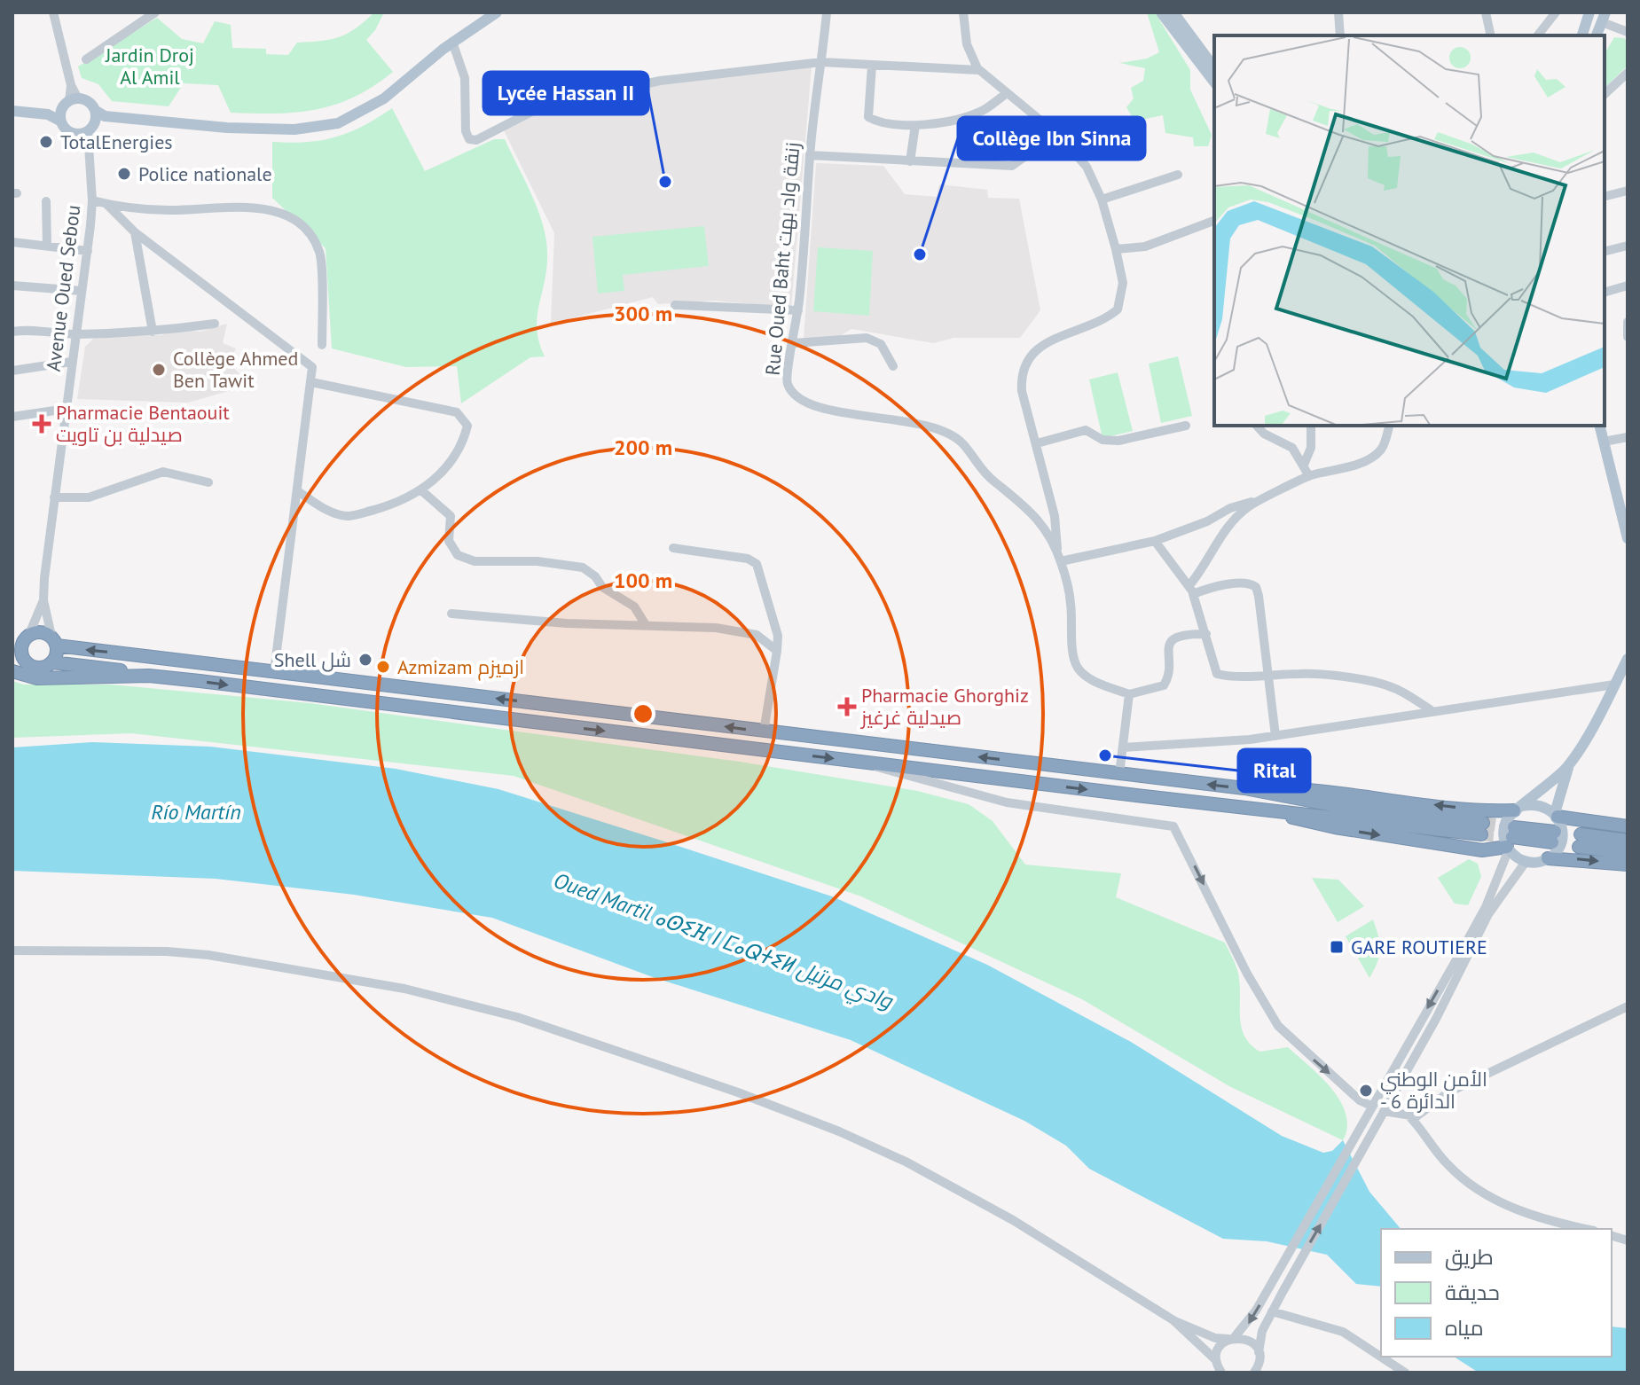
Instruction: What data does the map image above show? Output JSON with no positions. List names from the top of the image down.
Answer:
{
  "streets": {
    "street": ["Rue Oued Baht زنقة واد بهت", "Avenue Oued Sebou"]
  },
  "water": ["Río Martín", "Oued Martil ⴰⵙⵉⴼ ⵏ ⵎⴰⵕⵜⵉⵍ وادي مرتيل"],
  "parks": ["Jardin Droj Al Amil"],
  "places": {
    "other": [
      "TotalEnergies",
      "Police nationale",
      "Lycée Hassan II",
      "Collège Ibn Sinna",
      "Collège Ahmed Ben Tawit",
      "Shell شل",
      "Azmizam ازميزم",
      "Rital",
      "الأمن الوطني - الدائرة 6"
    ],
    "health": ["Pharmacie Bentaouit صيدلية بن تاويت", "Pharmacie Ghorghiz صيدلية غرغيز"],
    "transit": ["GARE ROUTIERE"]
  },
  "legend": ["طريق", "حديقة", "مياه"],
  "rings": ["300 m", "200 m", "100 m"]
}
